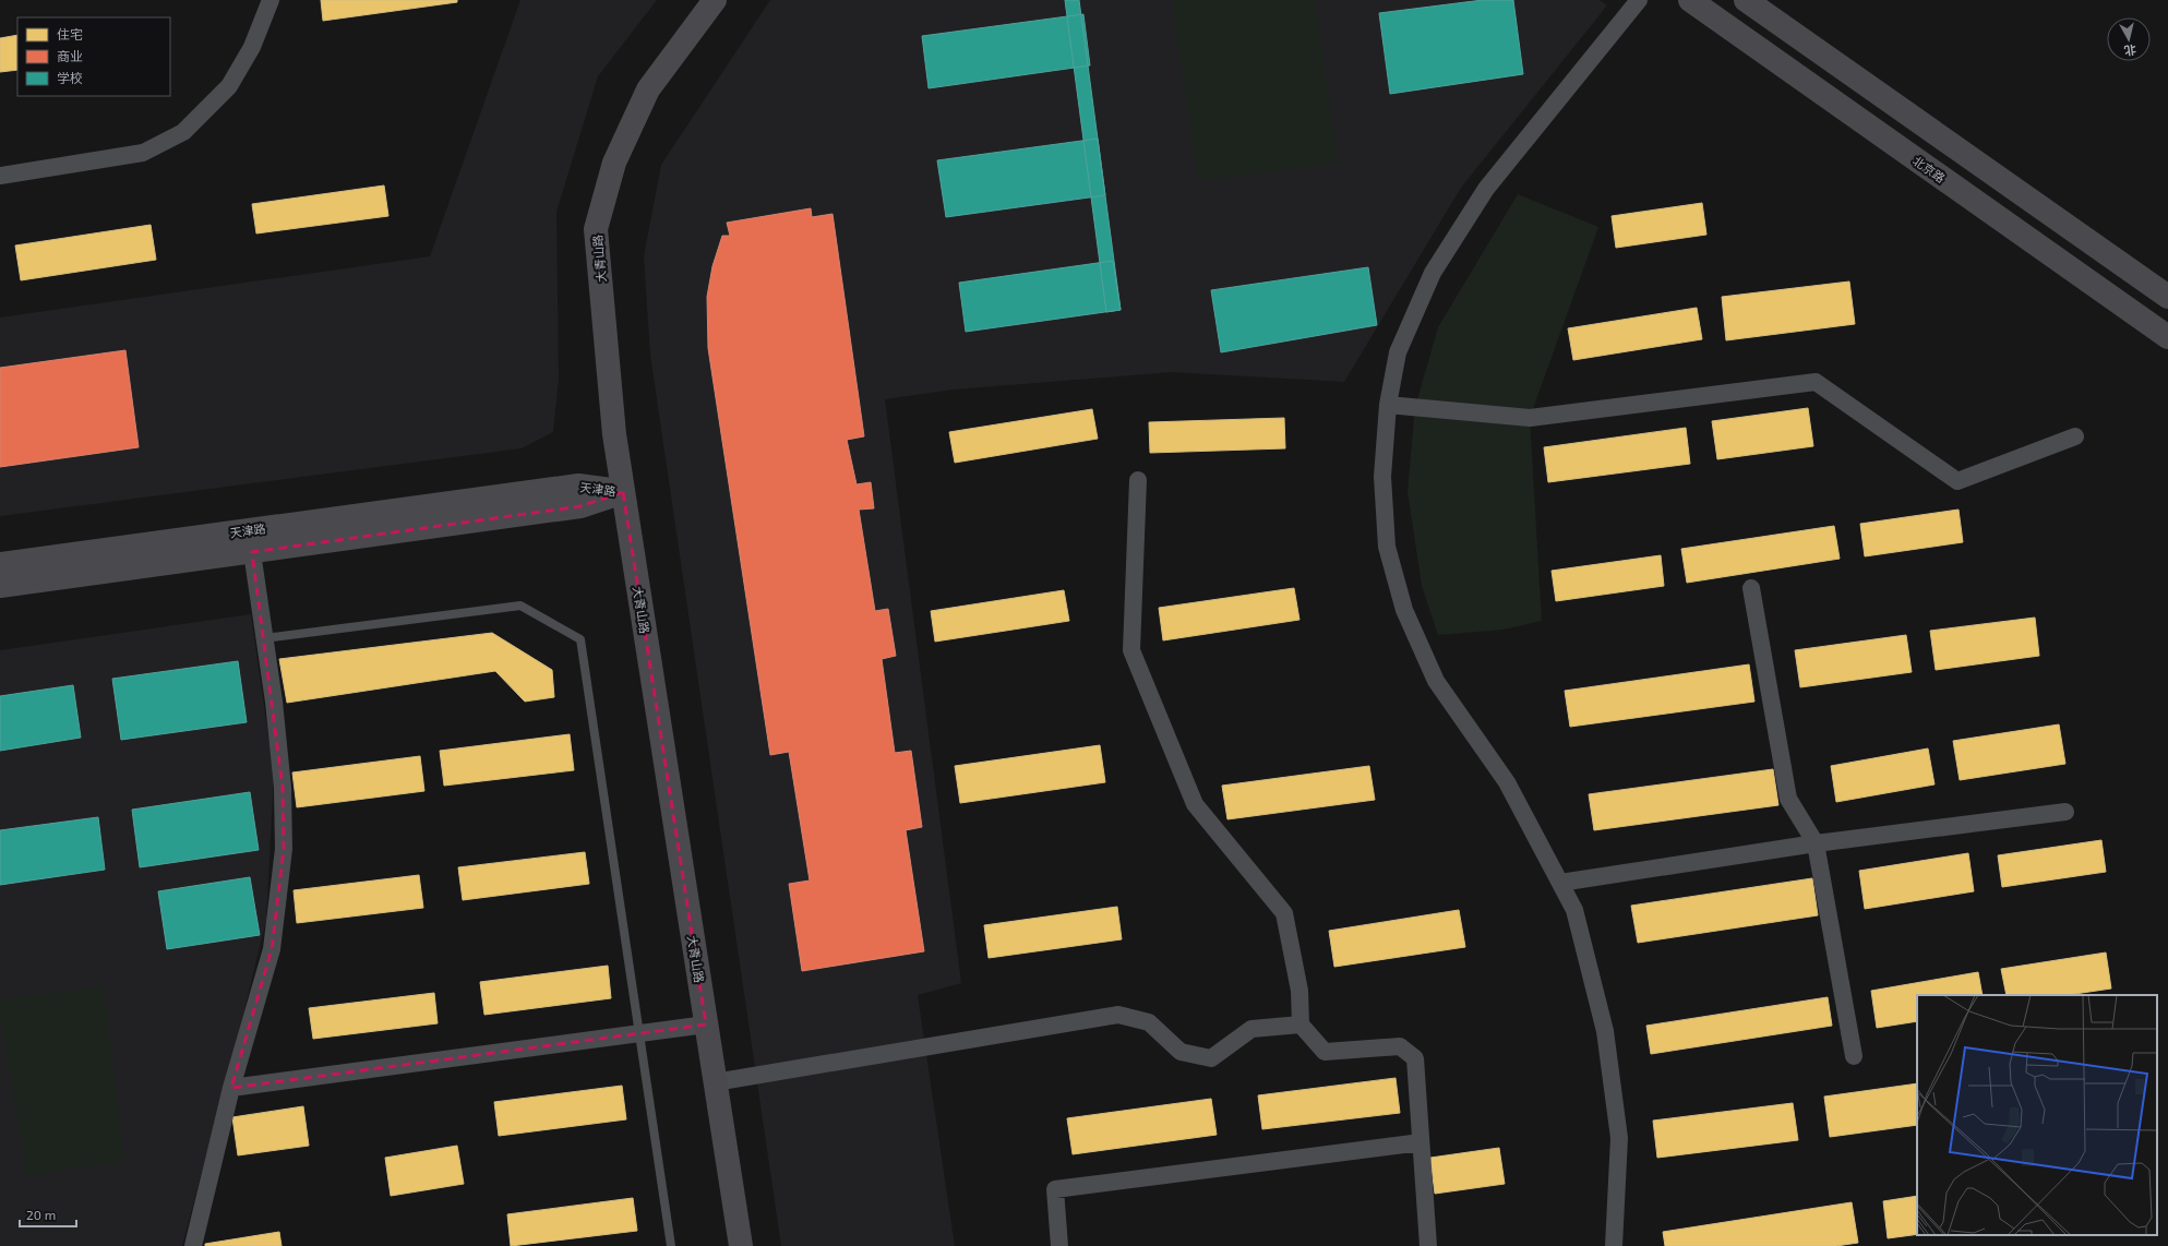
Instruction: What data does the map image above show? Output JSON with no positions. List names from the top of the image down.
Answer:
{
  "streets": {
    "main road": ["北京路", "大青山路", "天津路"]
  },
  "crossings": [
    ["大青山路", "天津路"]
  ],
  "legend": ["住宅", "商业", "学校"],
  "scale_bar": "20 m",
  "north": "bottom"
}
